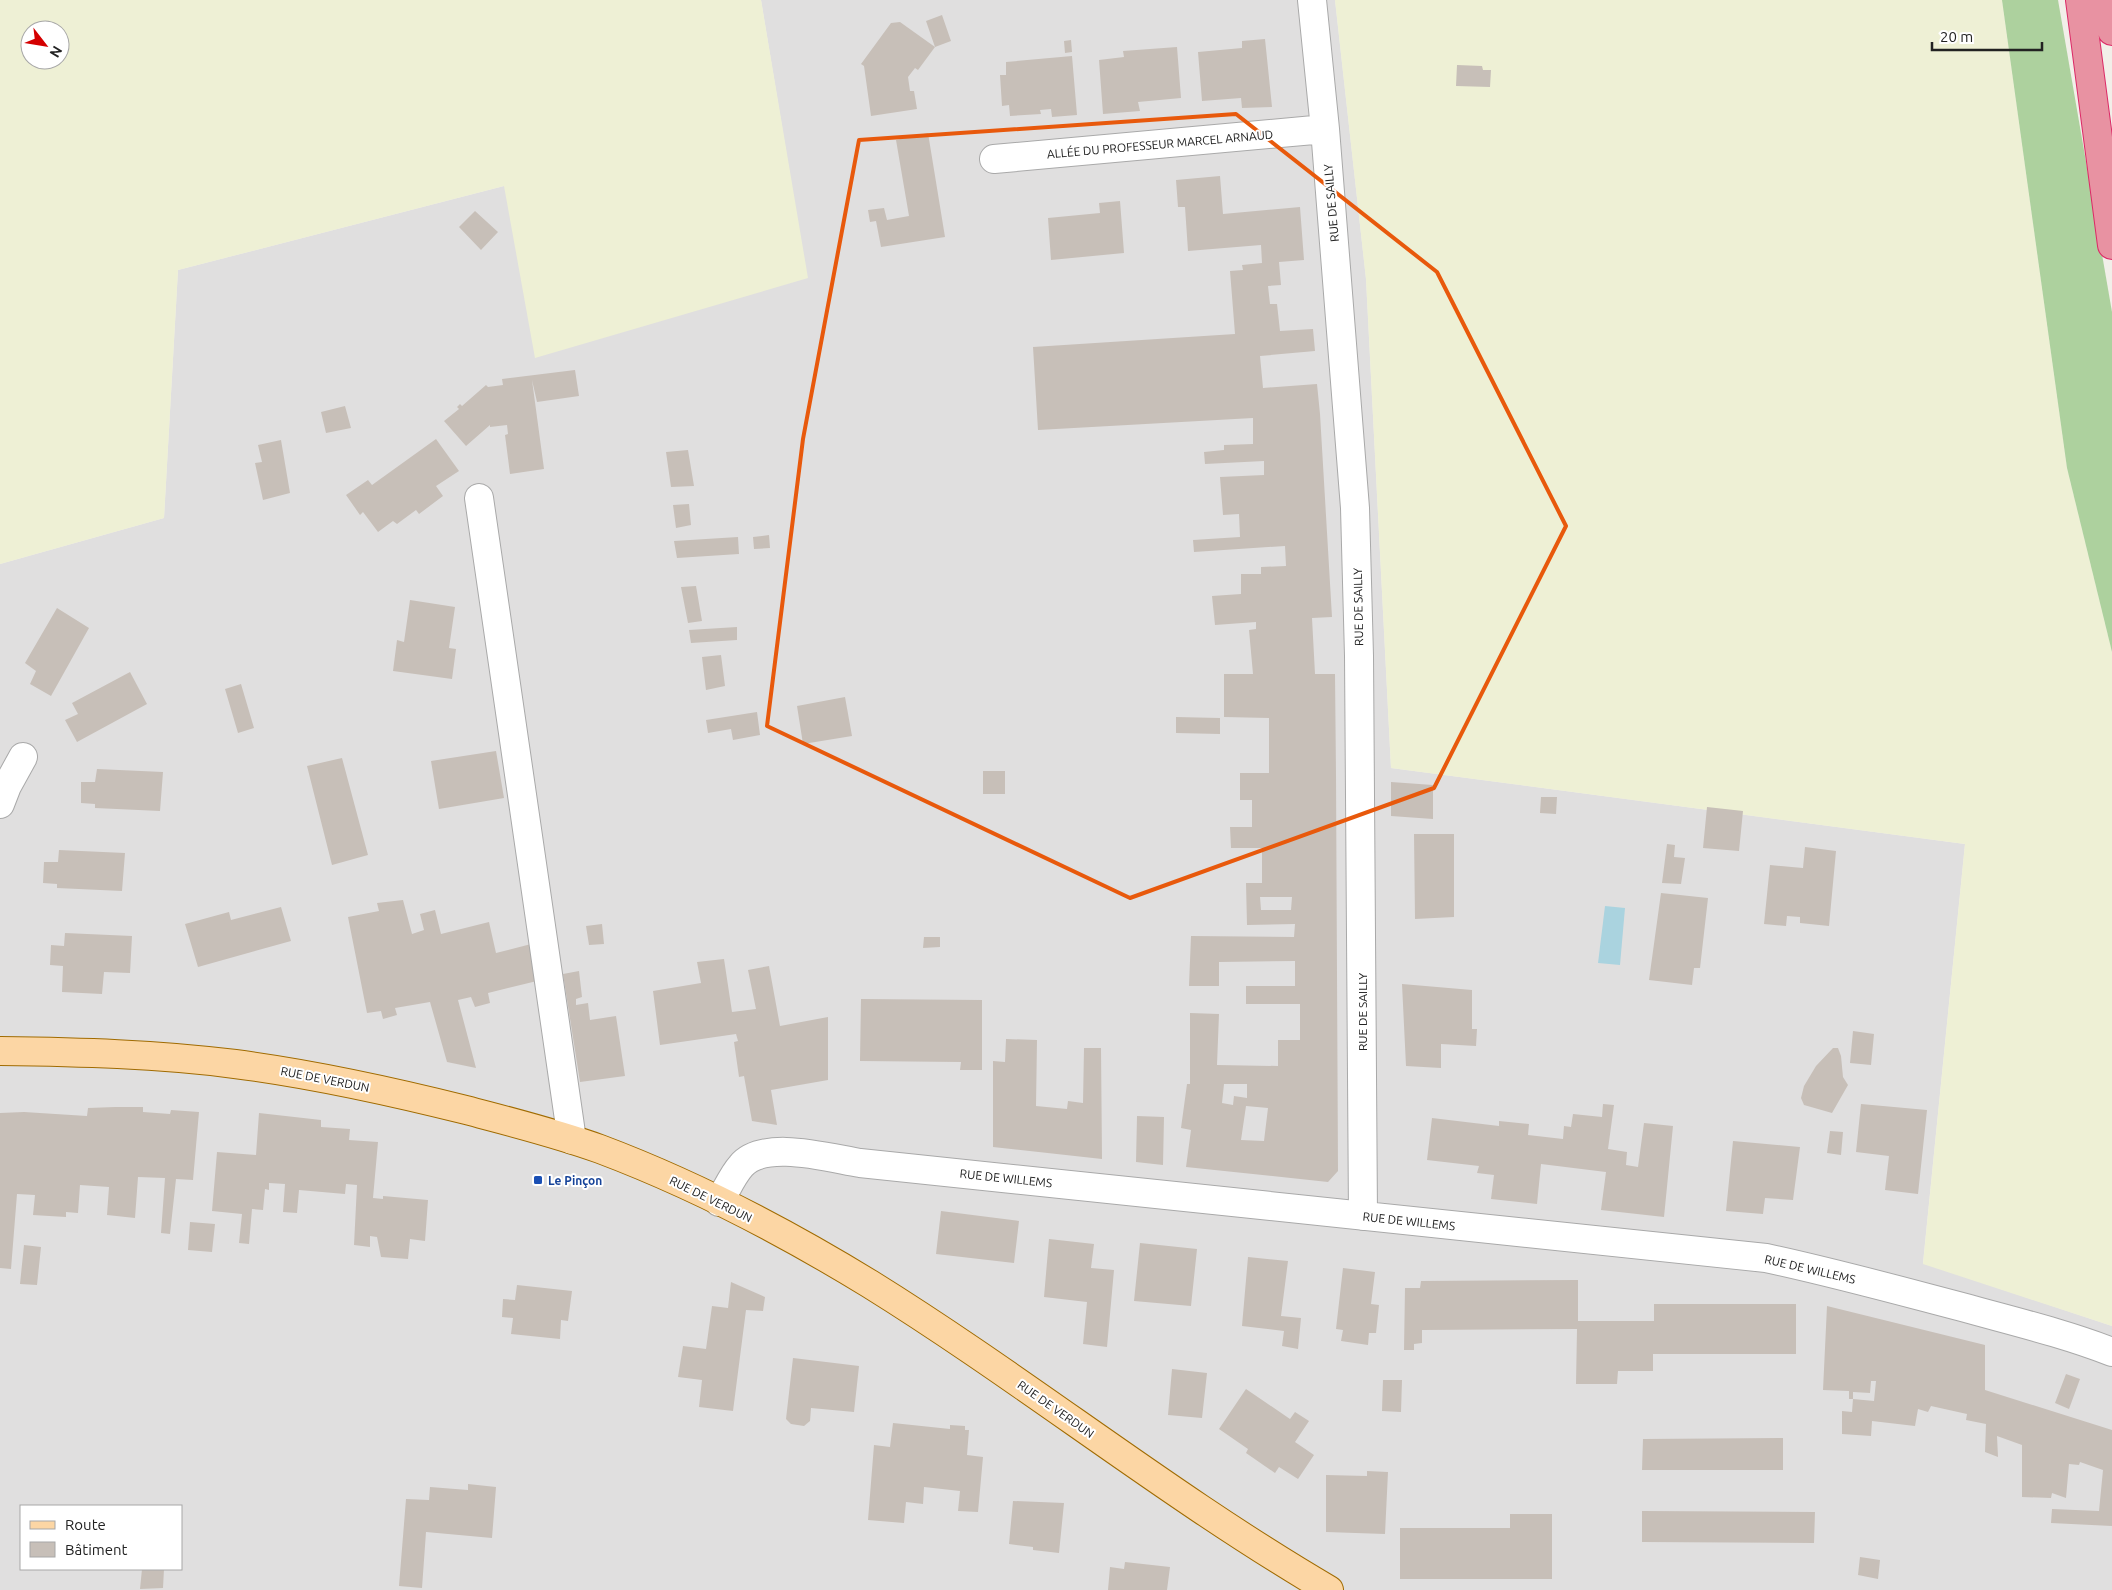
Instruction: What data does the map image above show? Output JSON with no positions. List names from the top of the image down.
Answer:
{
  "streets": {
    "main road": ["RUE DE VERDUN"],
    "street": ["ALLÉE DU PROFESSEUR MARCEL ARNAUD", "RUE DE SAILLY", "RUE DE WILLEMS"]
  },
  "crossings": [
    ["ALLÉE DU PROFESSEUR MARCEL ARNAUD", "RUE DE SAILLY"],
    ["RUE DE SAILLY", "RUE DE WILLEMS"],
    ["RUE DE VERDUN", "RUE DE WILLEMS"]
  ],
  "places": {
    "transit": ["Le Pinçon"]
  },
  "legend": ["Route", "Bâtiment"],
  "scale_bar": "20 m",
  "north": "bottom right"
}
